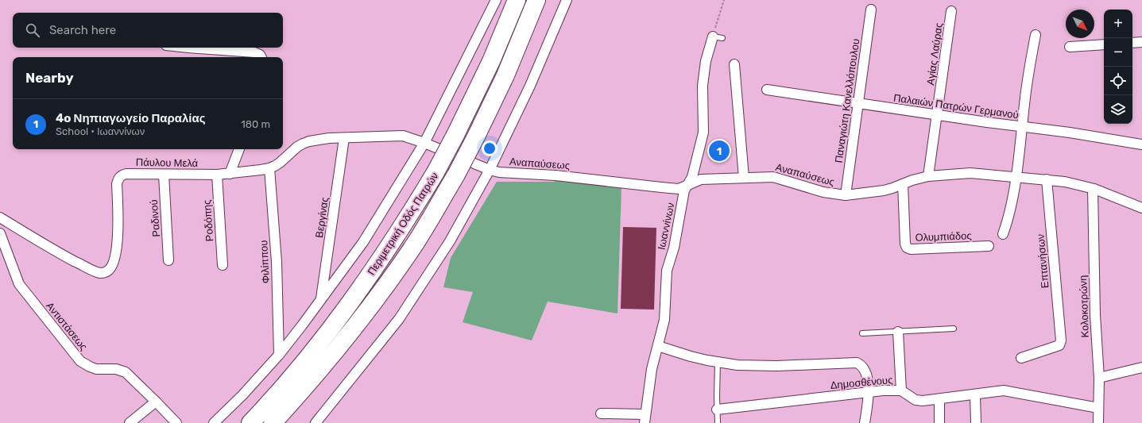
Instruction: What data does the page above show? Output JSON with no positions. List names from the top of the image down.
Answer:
{
  "streets": {
    "highway": ["Περιμετρική Οδός Πατρών"],
    "street": [
      "Αγίας Λαύρας",
      "Παναγιώτη Κανελλόπουλου",
      "Παλαιών Πατρών Γερμανού",
      "Πάυλου Μελά",
      "Αναπαύσεως",
      "Βεργίνας",
      "Ραδινού",
      "Ροδόπης",
      "Ιωαννίνων",
      "Ολυμπιάδος",
      "Επτανήσων",
      "Φιλίππου",
      "Κολοκοτρώνη",
      "Αντιστάσεως",
      "Δημοσθένους"
    ]
  },
  "crossings": [
    ["Αγίας Λαύρας", "Παλαιών Πατρών Γερμανού"],
    ["Αγίας Λαύρας", "Αναπαύσεως"],
    ["Παναγιώτη Κανελλόπουλου", "Παλαιών Πατρών Γερμανού"],
    ["Παναγιώτη Κανελλόπουλου", "Αναπαύσεως"],
    ["Πάυλου Μελά", "Αναπαύσεως"],
    ["Πάυλου Μελά", "Βεργίνας"],
    ["Πάυλου Μελά", "Ραδινού"],
    ["Πάυλου Μελά", "Ροδόπης"],
    ["Πάυλου Μελά", "Φιλίππου"],
    ["Αναπαύσεως", "Ιωαννίνων"],
    ["Αναπαύσεως", "Ολυμπιάδος"],
    ["Αναπαύσεως", "Επτανήσων"],
    ["Αναπαύσεως", "Κολοκοτρώνη"],
    ["Κολοκοτρώνη", "Δημοσθένους"]
  ],
  "north": "bottom right",
  "page": {
    "map_buttons": ["+", "−"],
    "search": "Search here",
    "heading": "Nearby",
    "list": [
      {
        "mark": "1",
        "name": "4o Νηπιαγωγείο Παραλίας",
        "note": "School · Ιωαννίνων",
        "value": "180 m"
      }
    ],
    "pins": "1"
  }
}
